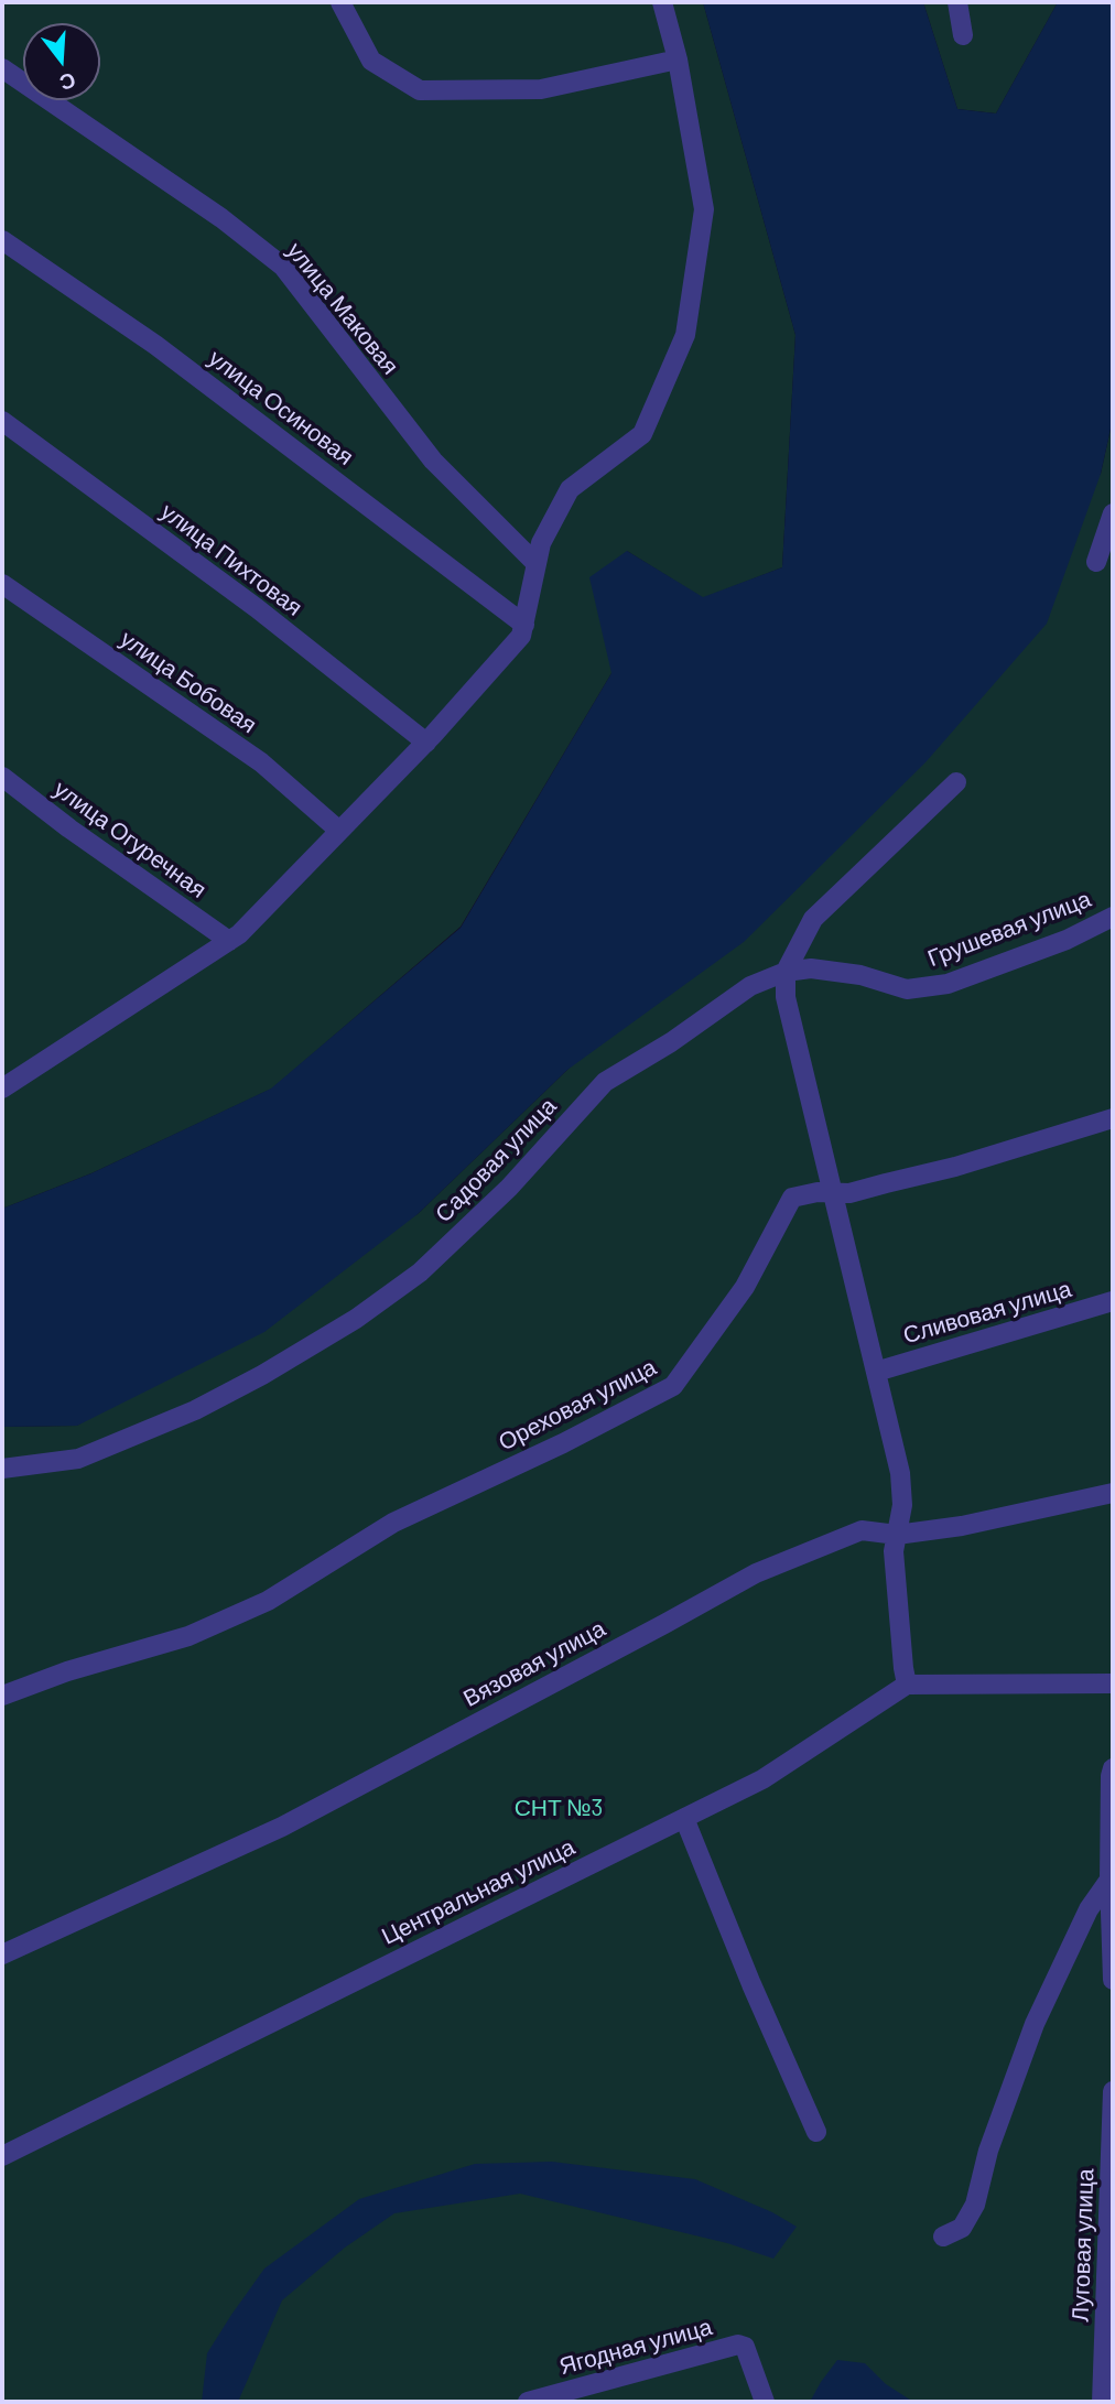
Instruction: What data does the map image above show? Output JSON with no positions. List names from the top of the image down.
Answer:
{
  "streets": {
    "street": [
      "улица Маковая",
      "улица Осиновая",
      "улица Пихтовая",
      "улица Бобовая",
      "улица Огуречная",
      "Грушевая улица",
      "Садовая улица",
      "Сливовая улица",
      "Ореховая улица",
      "Вязовая улица",
      "Центральная улица",
      "Луговая улица",
      "Ягодная улица"
    ]
  },
  "crossings": [
    ["Грушевая улица", "Садовая улица"]
  ],
  "parks": ["СНТ №3"],
  "north": "bottom"
}
